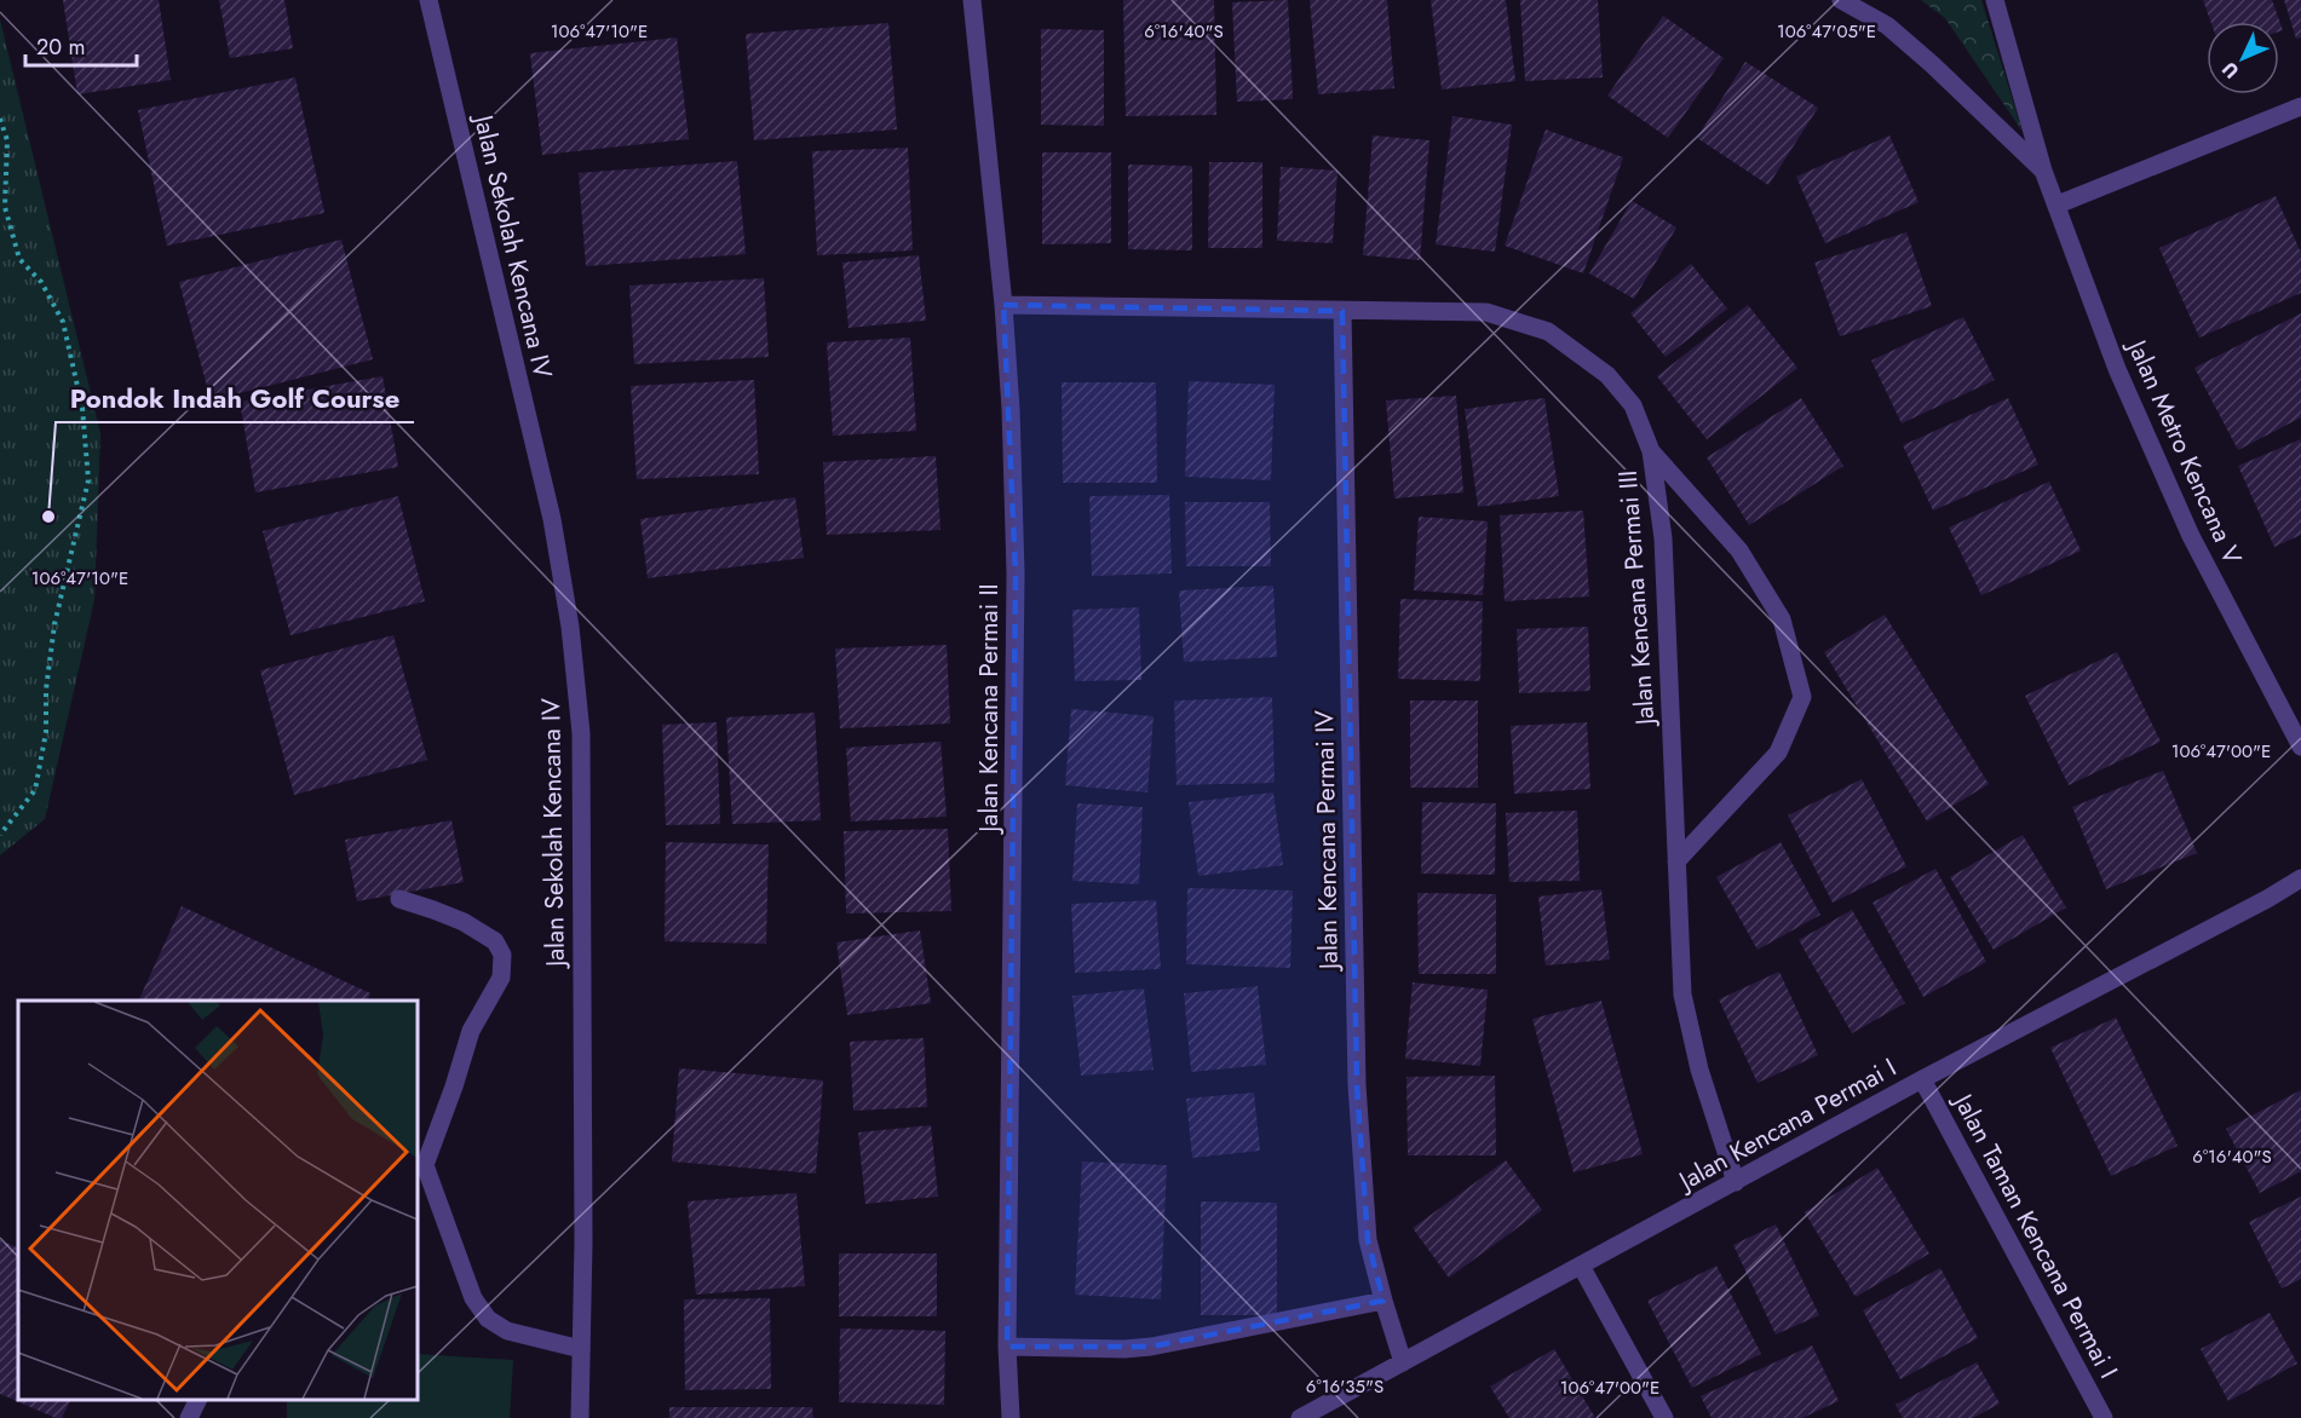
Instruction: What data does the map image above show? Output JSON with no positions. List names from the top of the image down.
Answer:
{
  "streets": {
    "street": [
      "Jalan Sekolah Kencana IV",
      "Jalan Metro Kencana V",
      "Jalan Kencana Permai III",
      "Jalan Kencana Permai II",
      "Jalan Kencana Permai IV",
      "Jalan Kencana Permai I",
      "Jalan Taman Kencana Permai I"
    ]
  },
  "crossings": [
    ["Jalan Kencana Permai III", "Jalan Kencana Permai II"],
    ["Jalan Kencana Permai III", "Jalan Kencana Permai IV"],
    ["Jalan Kencana Permai III", "Jalan Kencana Permai I"],
    ["Jalan Kencana Permai IV", "Jalan Kencana Permai I"],
    ["Jalan Kencana Permai I", "Jalan Taman Kencana Permai I"]
  ],
  "places": ["Pondok Indah Golf Course"],
  "scale_bar": "20 m",
  "north": "bottom left",
  "coordinates": [
    "106°47'10\"E",
    "106°47'05\"E",
    "6°16'40\"S",
    "106°47'00\"E",
    "6°16'35\"S"
  ]
}
